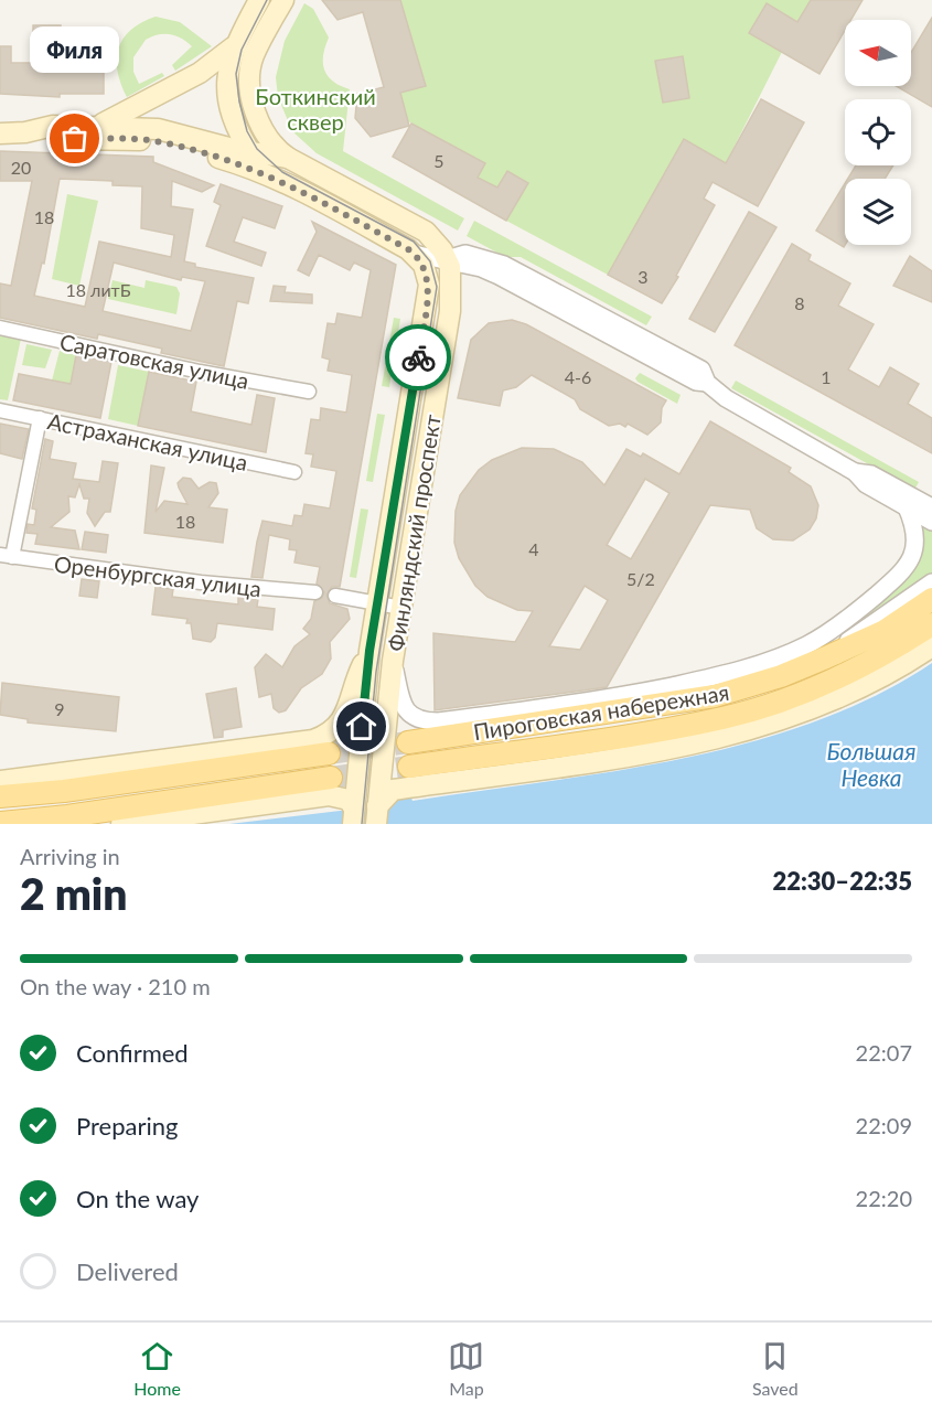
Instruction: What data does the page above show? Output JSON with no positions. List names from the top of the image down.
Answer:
{
  "streets": {
    "main road": ["Финляндский проспект", "Пироговская набережная"],
    "street": ["Саратовская улица", "Астраханская улица", "Оренбургская улица"]
  },
  "water": ["Большая Невка"],
  "parks": ["Боткинский сквер"],
  "places": ["Филя"],
  "house_numbers": [
    "5",
    "20",
    "18",
    "3",
    "18 литБ",
    "8",
    "4-6",
    "1",
    "18",
    "4",
    "5/2",
    "9"
  ],
  "north": "left",
  "page": {
    "bubble": "Филя",
    "heading": ["2 min", "Arriving in", "22:30–22:35"],
    "bar": "On the way · 210 m",
    "list": [
      ["Confirmed", "22:07"],
      ["Preparing", "22:09"],
      ["On the way", "22:20"],
      "Delivered"
    ],
    "tabs": ["Home", "Map", "Saved"]
  }
}
